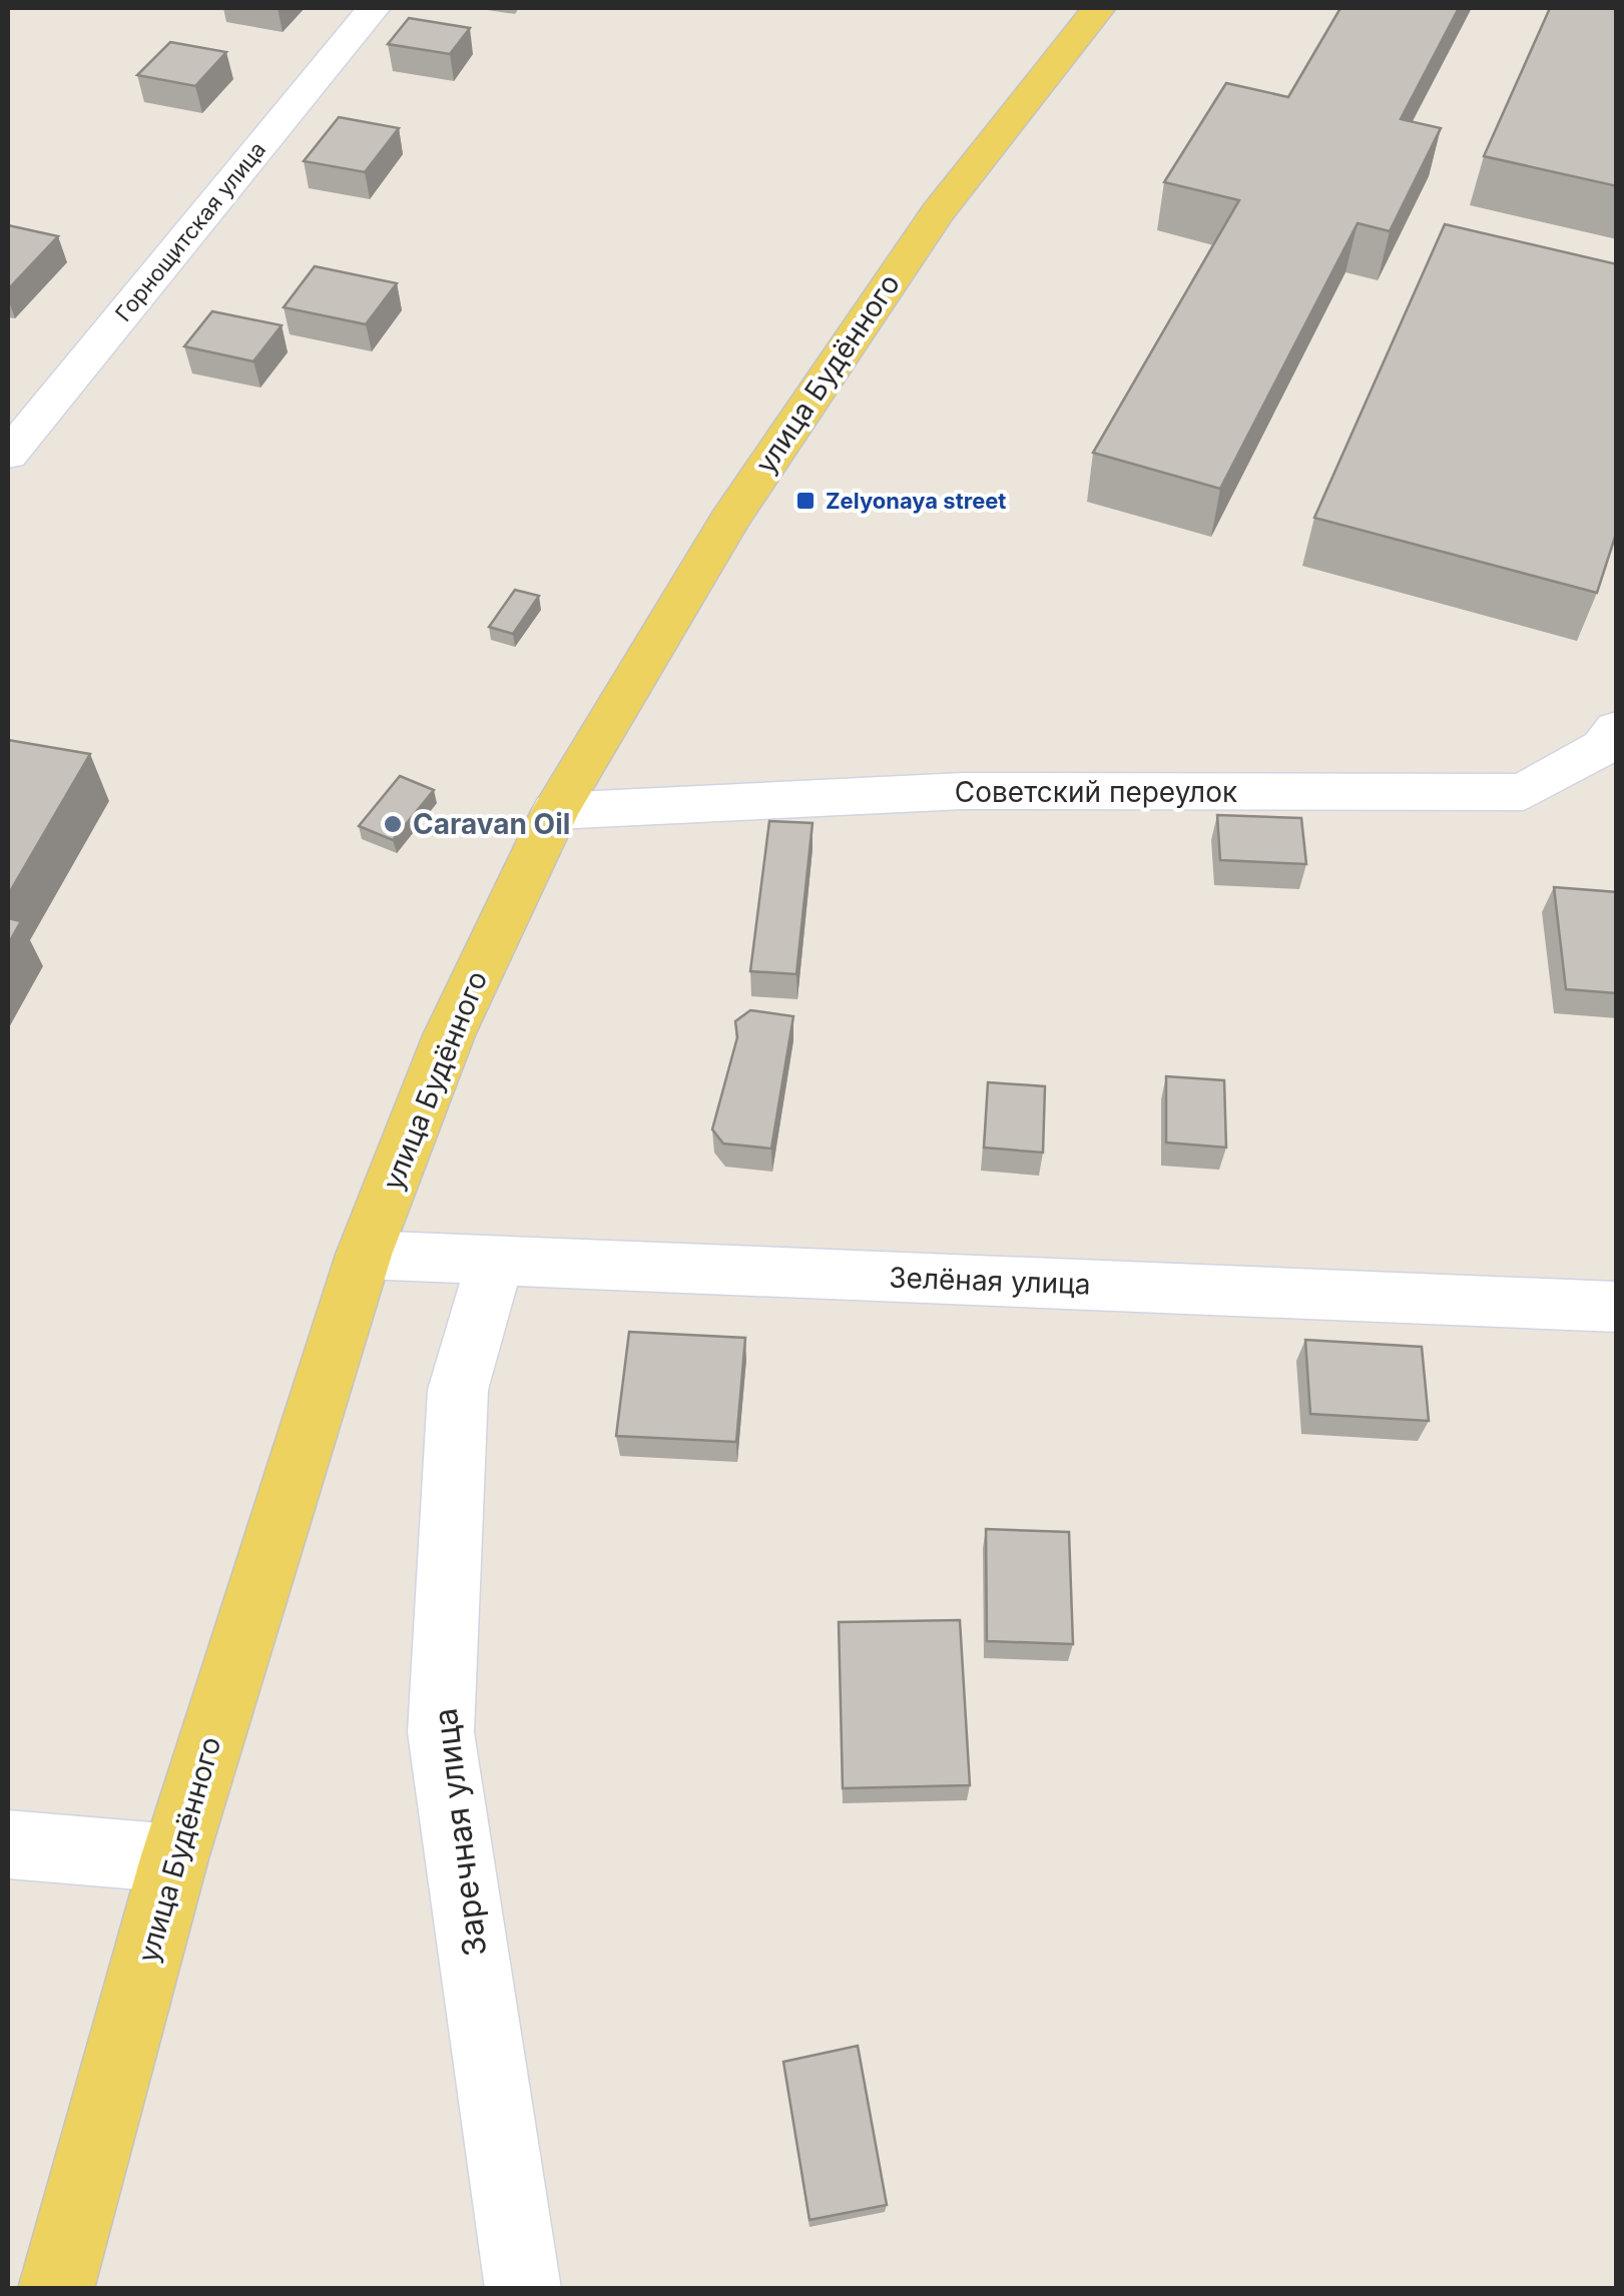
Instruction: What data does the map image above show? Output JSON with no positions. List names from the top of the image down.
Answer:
{
  "streets": {
    "main road": ["улица Будённого"],
    "street": [
      "Горнощитская улица",
      "Советский переулок",
      "Зелёная улица",
      "Заречная улица"
    ]
  },
  "crossings": [
    ["улица Будённого", "Советский переулок"],
    ["улица Будённого", "Зелёная улица"],
    ["Зелёная улица", "Заречная улица"]
  ],
  "places": {
    "transit": ["Zelyonaya street"],
    "other": ["Caravan Oil"]
  }
}
